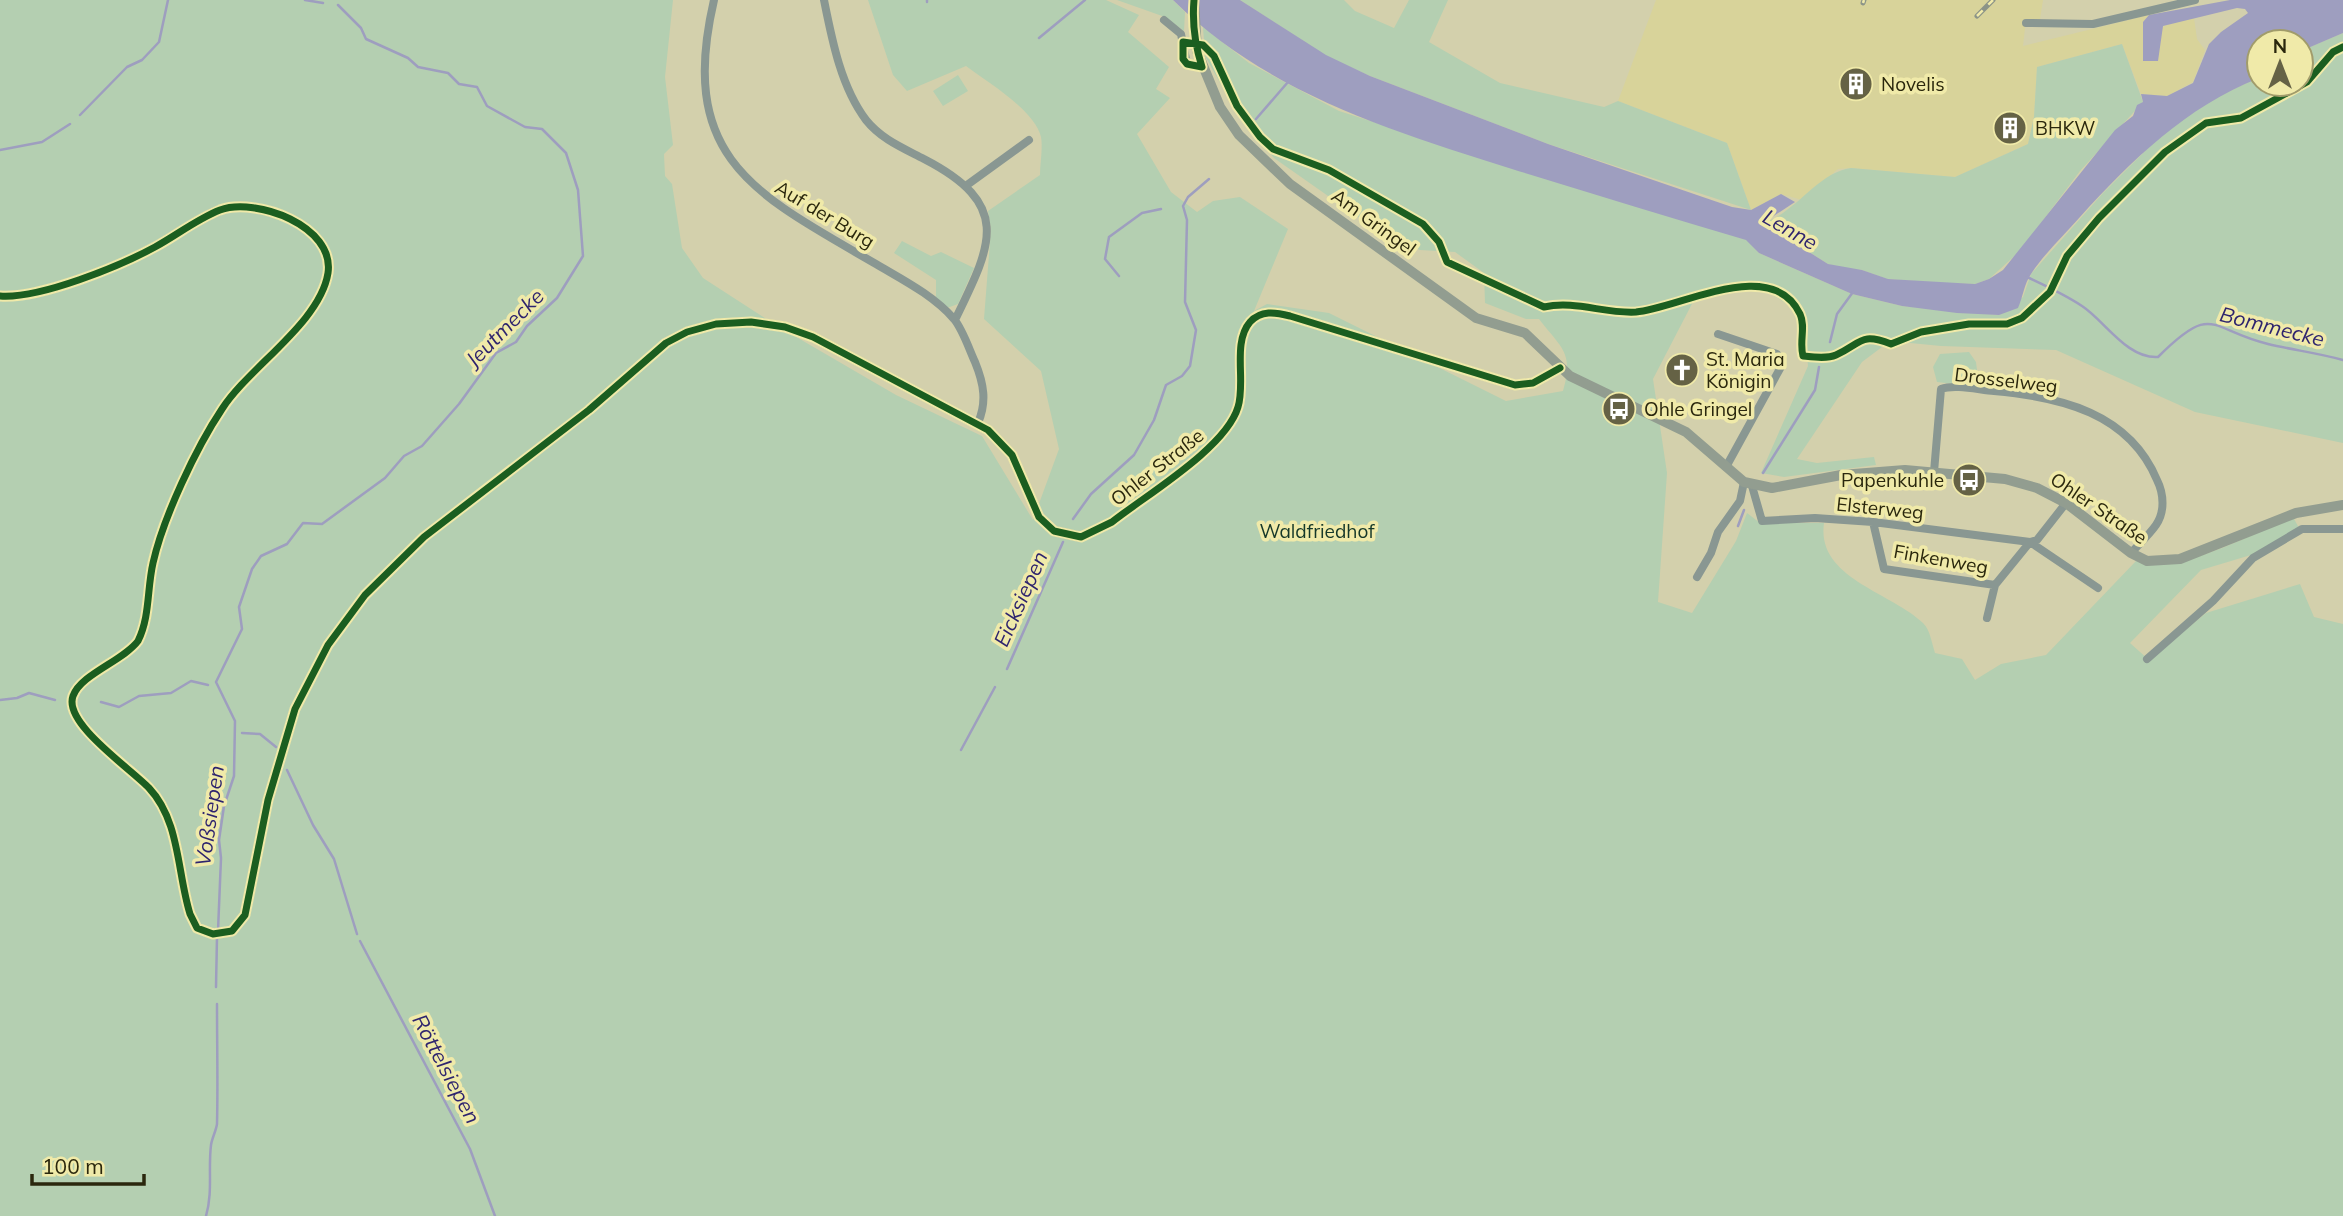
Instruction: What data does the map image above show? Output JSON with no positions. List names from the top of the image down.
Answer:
{
  "streets": {
    "street": [
      "Auf der Burg",
      "Am Gringel",
      "Drosselweg",
      "Ohler Straße",
      "Elsterweg",
      "Finkenweg"
    ]
  },
  "crossings": [
    ["Auf der Burg", "Ohler Straße"],
    ["Am Gringel", "Ohler Straße"],
    ["Drosselweg", "Ohler Straße"],
    ["Ohler Straße", "Elsterweg"],
    ["Elsterweg", "Finkenweg"]
  ],
  "water": [
    "Lenne",
    "Bommecke",
    "Jeutmecke",
    "Eicksiepen",
    "Voßsiepen",
    "Röttelsiepen"
  ],
  "parks": ["Waldfriedhof"],
  "places": {
    "building": ["Novelis", "BHKW"],
    "church": ["St. Maria Königin"],
    "bus stop": ["Ohle Gringel", "Papenkuhle"]
  },
  "scale_bar": "100 m",
  "north": "top"
}
